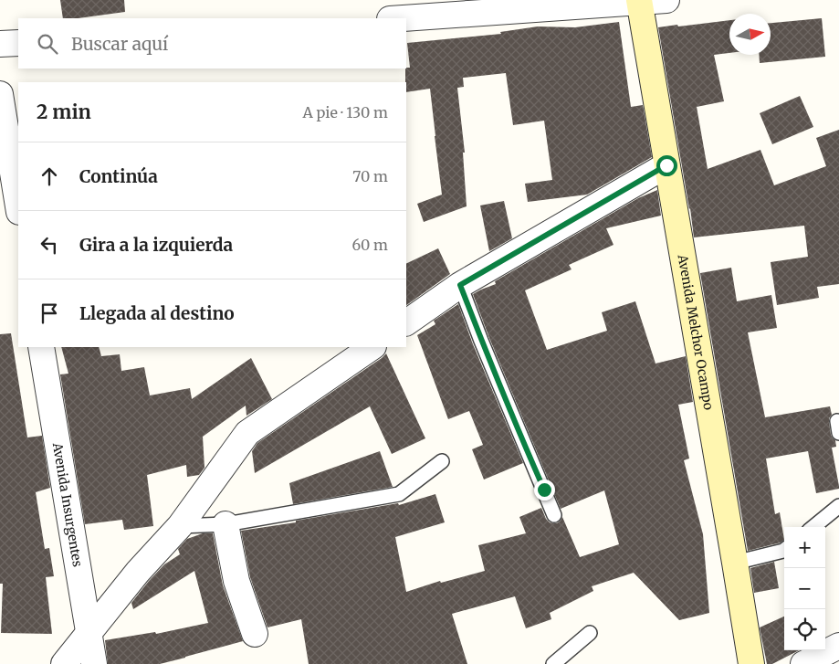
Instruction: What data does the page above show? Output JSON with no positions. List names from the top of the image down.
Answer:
{
  "streets": {
    "main road": ["Avenida Melchor Ocampo"],
    "street": ["Avenida Insurgentes"]
  },
  "north": "right",
  "page": {
    "search": "Buscar aquí",
    "heading": ["2 min", "A pie · 130 m"],
    "list": [
      ["Continúa", "70 m"],
      ["Gira a la izquierda", "60 m"],
      "Llegada al destino"
    ],
    "map_buttons": ["+", "−"]
  }
}
